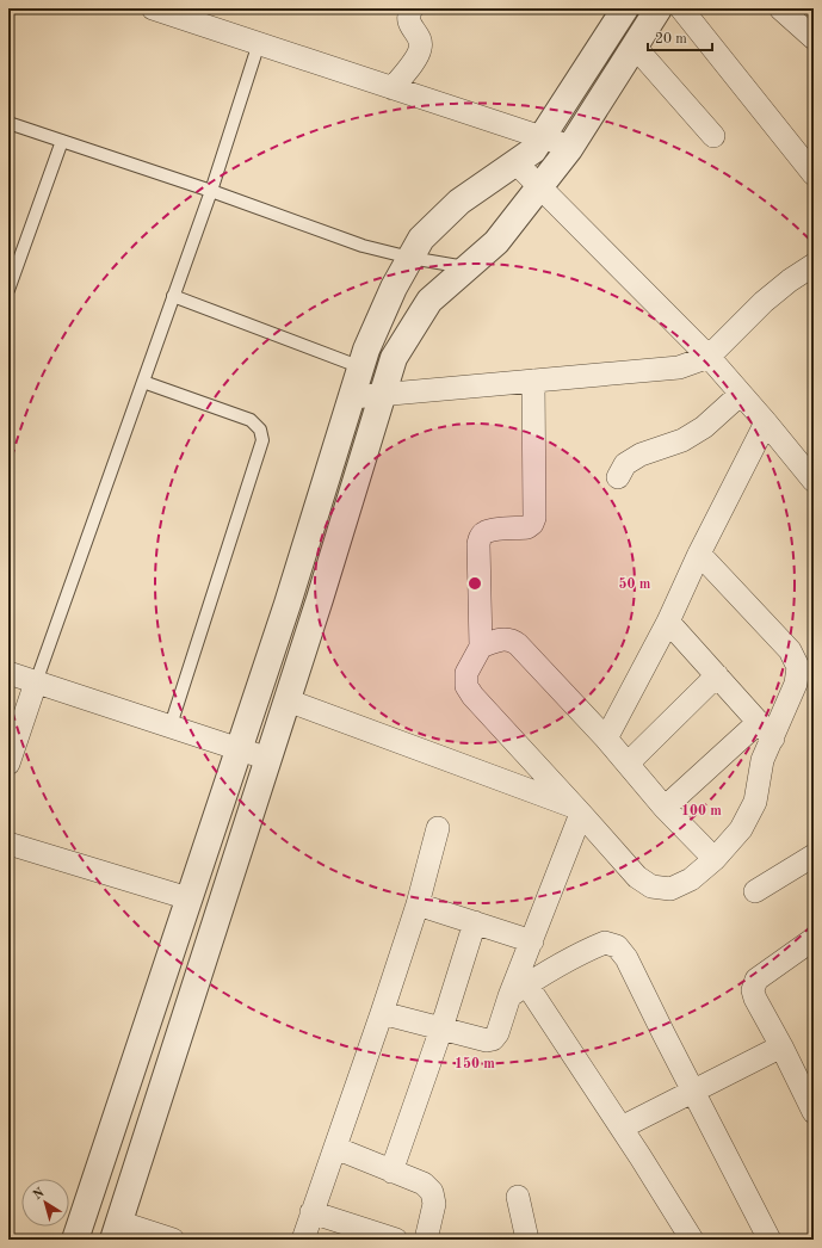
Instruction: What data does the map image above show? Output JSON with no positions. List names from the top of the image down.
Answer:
{
  "scale_bar": "20 m",
  "north": "top left",
  "rings": ["50 m", "100 m", "150 m"]
}
